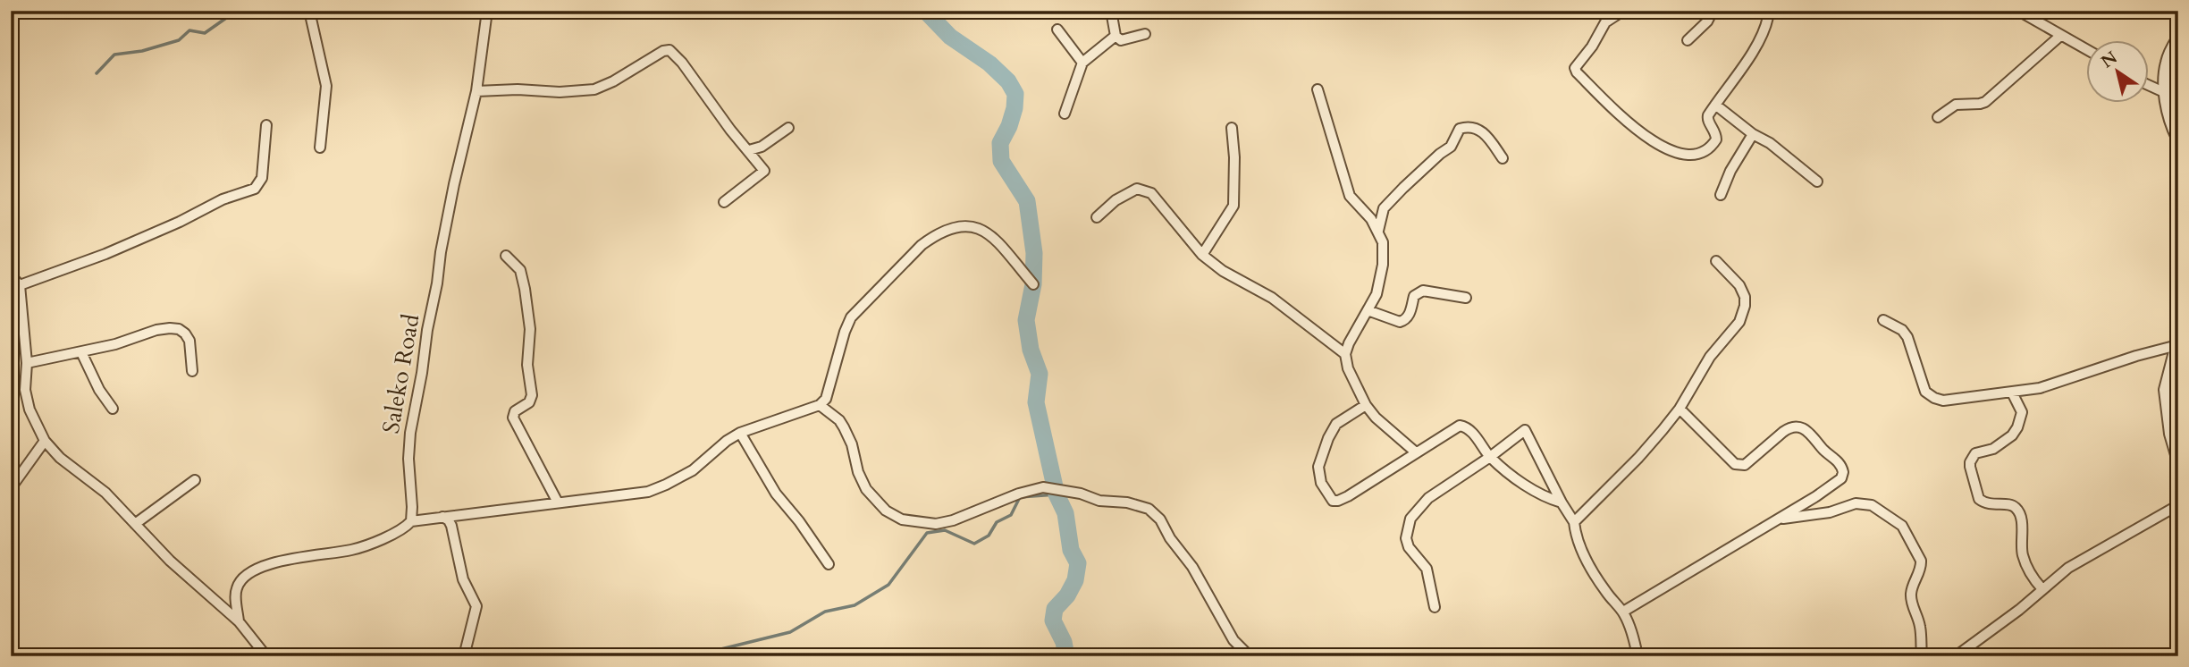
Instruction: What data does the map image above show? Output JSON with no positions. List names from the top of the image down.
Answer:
{
  "streets": {
    "street": ["Saleko Road"]
  },
  "north": "top left"
}
